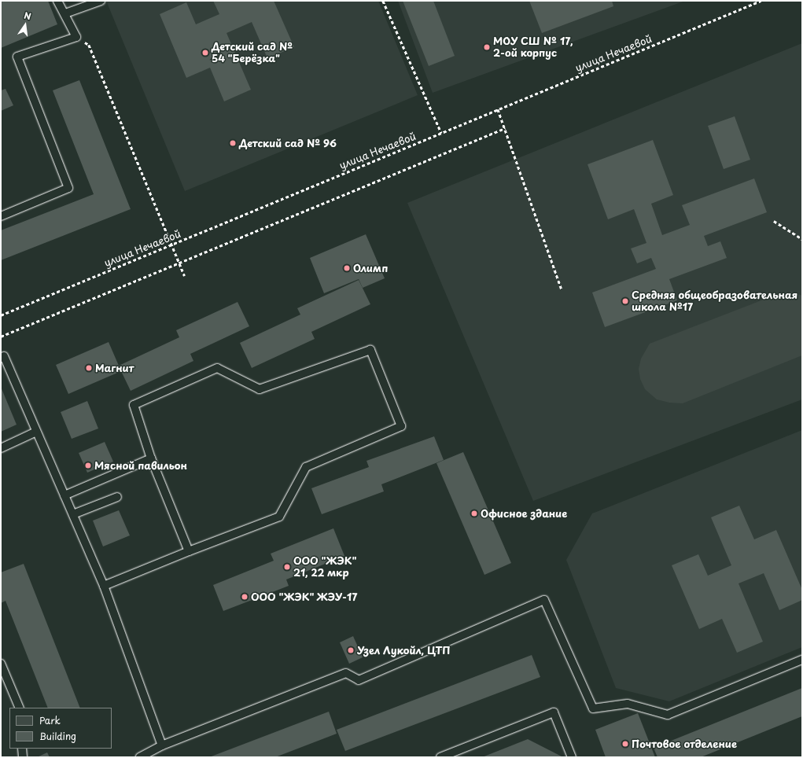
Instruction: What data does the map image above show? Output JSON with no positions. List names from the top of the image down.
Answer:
{
  "streets": {
    "path": ["улица Нечаевой"]
  },
  "places": [
    "МОУ СШ № 17, 2-ой корпус",
    "Детский сад № 54 \"Берёзка\"",
    "Детский сад № 96",
    "Олимп",
    "Средняя общеобразовательная школа №17",
    "Магнит",
    "Мясной павильон",
    "Офисное здание",
    "ООО \"ЖЭК\" 21, 22 мкр",
    "ООО \"ЖЭК\" ЖЭУ-17",
    "Узел Лукойл, ЦТП",
    "Почтовое отделение"
  ],
  "legend": ["Park", "Building"],
  "north": "top"
}
